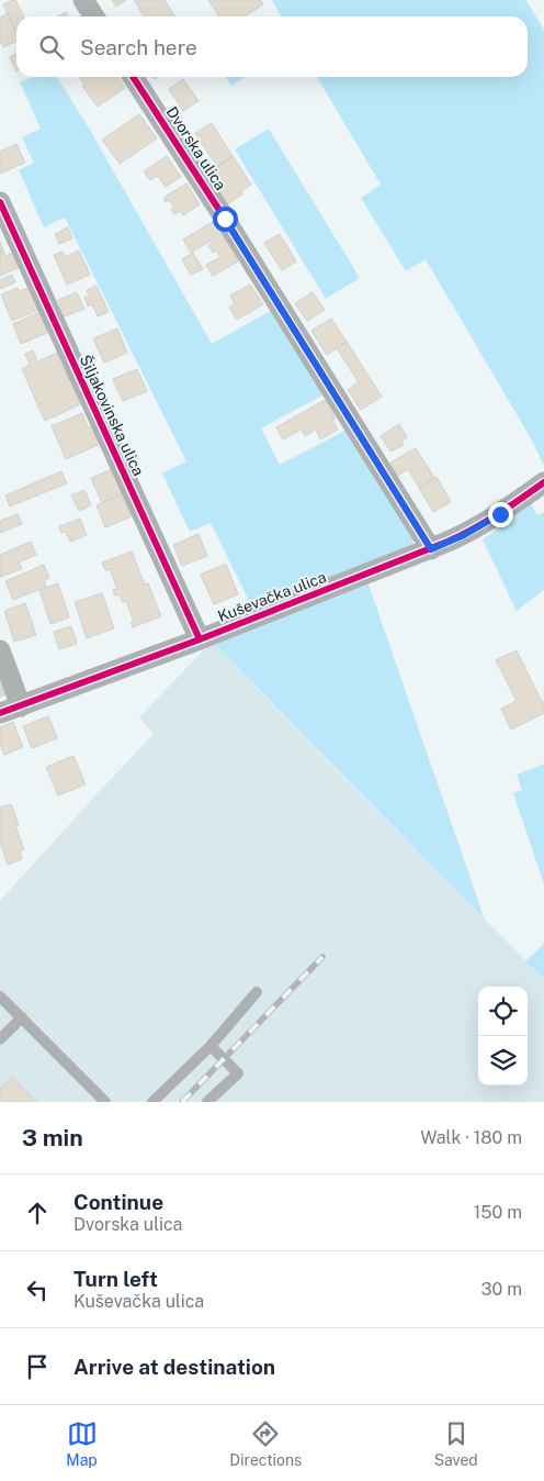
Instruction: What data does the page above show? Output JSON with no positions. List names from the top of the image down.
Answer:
{
  "streets": {
    "street": ["Dvorska ulica", "Šiljakovinska ulica", "Kuševačka ulica"]
  },
  "crossings": [
    ["Dvorska ulica", "Kuševačka ulica"],
    ["Šiljakovinska ulica", "Kuševačka ulica"]
  ],
  "page": {
    "search": "Search here",
    "heading": ["3 min", "Walk · 180 m"],
    "list": [
      ["Continue", "Dvorska ulica", "150 m"],
      ["Turn left", "Kuševačka ulica", "30 m"],
      "Arrive at destination"
    ],
    "nav": ["Map", "Directions", "Saved"]
  }
}
